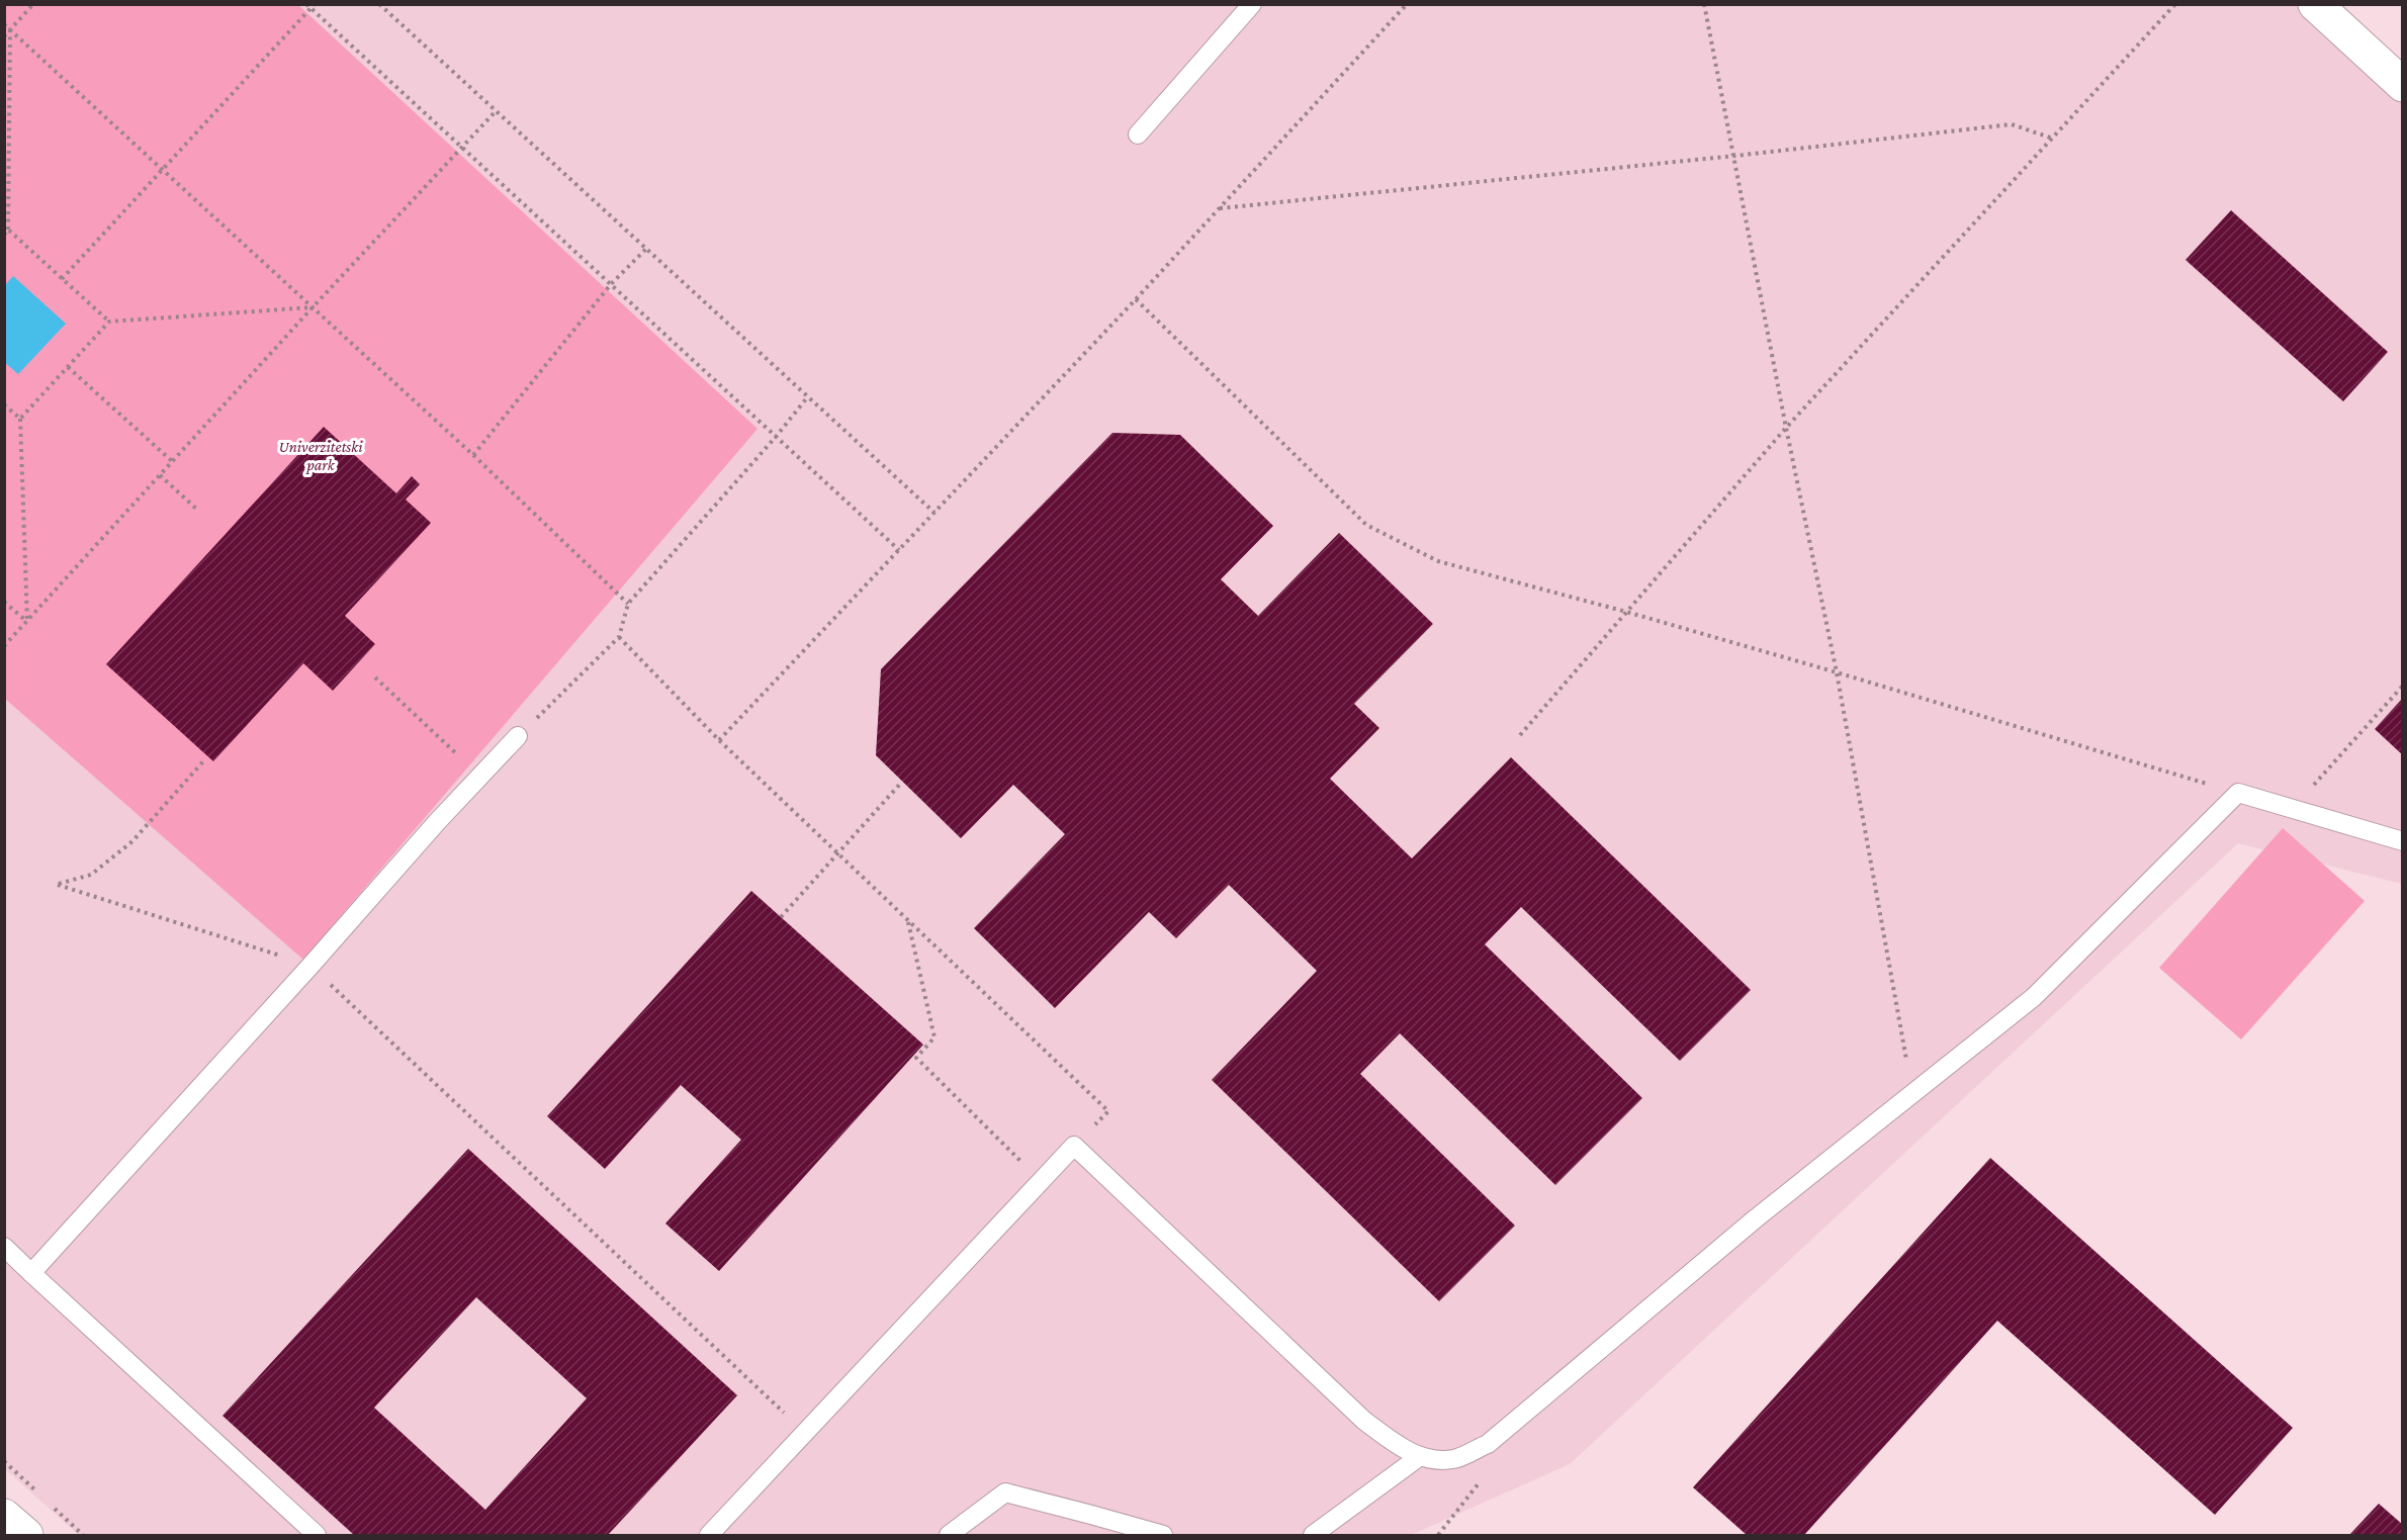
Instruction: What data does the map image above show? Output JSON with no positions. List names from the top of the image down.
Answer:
{
  "parks": ["Univerzitetski park"]
}
